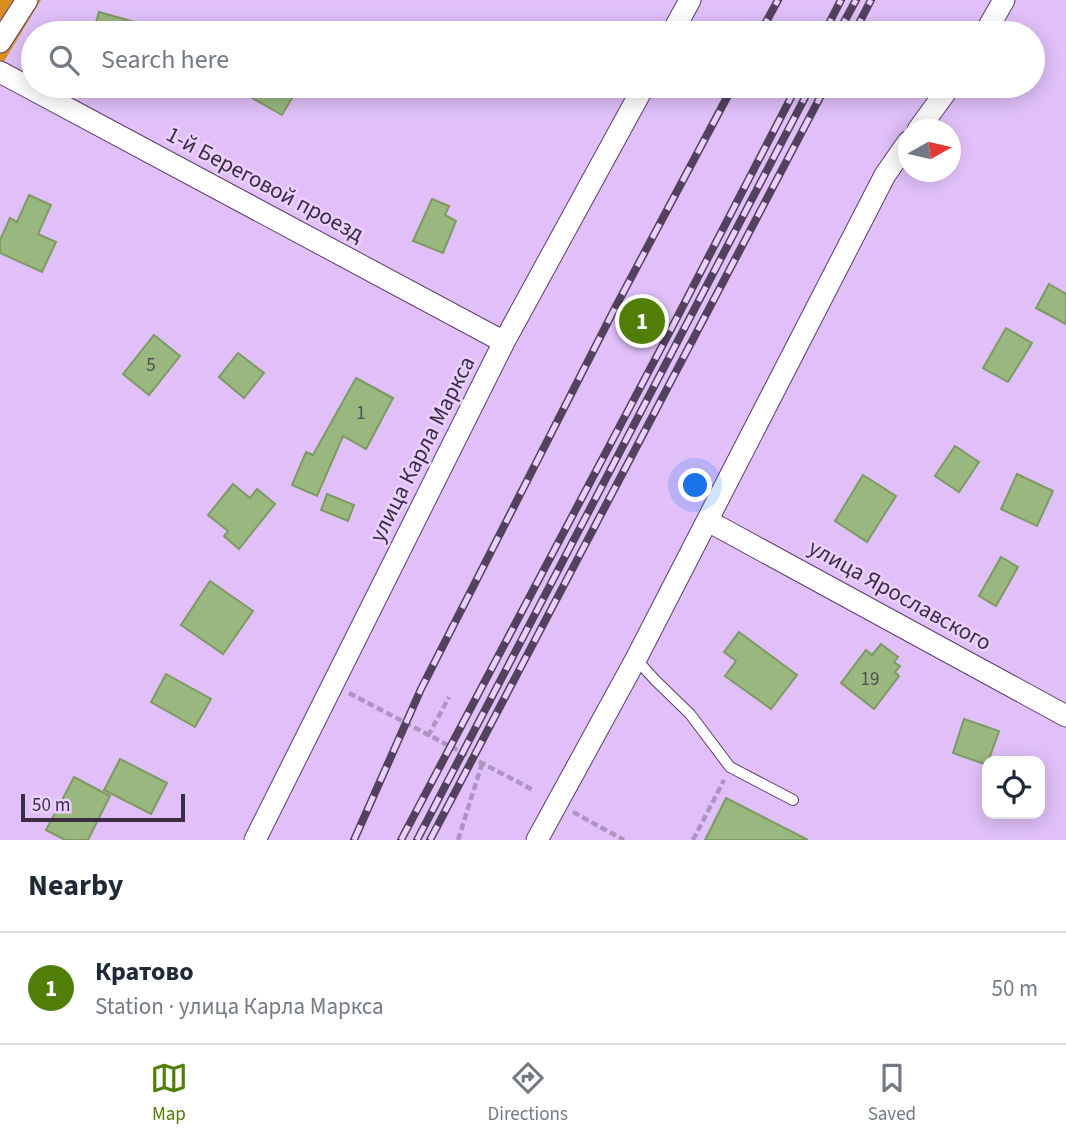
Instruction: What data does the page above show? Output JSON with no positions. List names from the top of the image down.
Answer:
{
  "streets": {
    "street": ["1-й Береговой проезд", "улица Карла Маркса", "улица Ярославского"]
  },
  "crossings": [
    ["1-й Береговой проезд", "улица Карла Маркса"]
  ],
  "house_numbers": ["5", "1", "19"],
  "scale_bar": "50 m",
  "north": "right",
  "page": {
    "search": "Search here",
    "pins": "1",
    "scale": "50 m",
    "heading": "Nearby",
    "list": [
      {
        "mark": "1",
        "name": "Кратово",
        "note": "Station · улица Карла Маркса",
        "value": "50 m"
      }
    ],
    "nav": ["Map", "Directions", "Saved"]
  }
}
